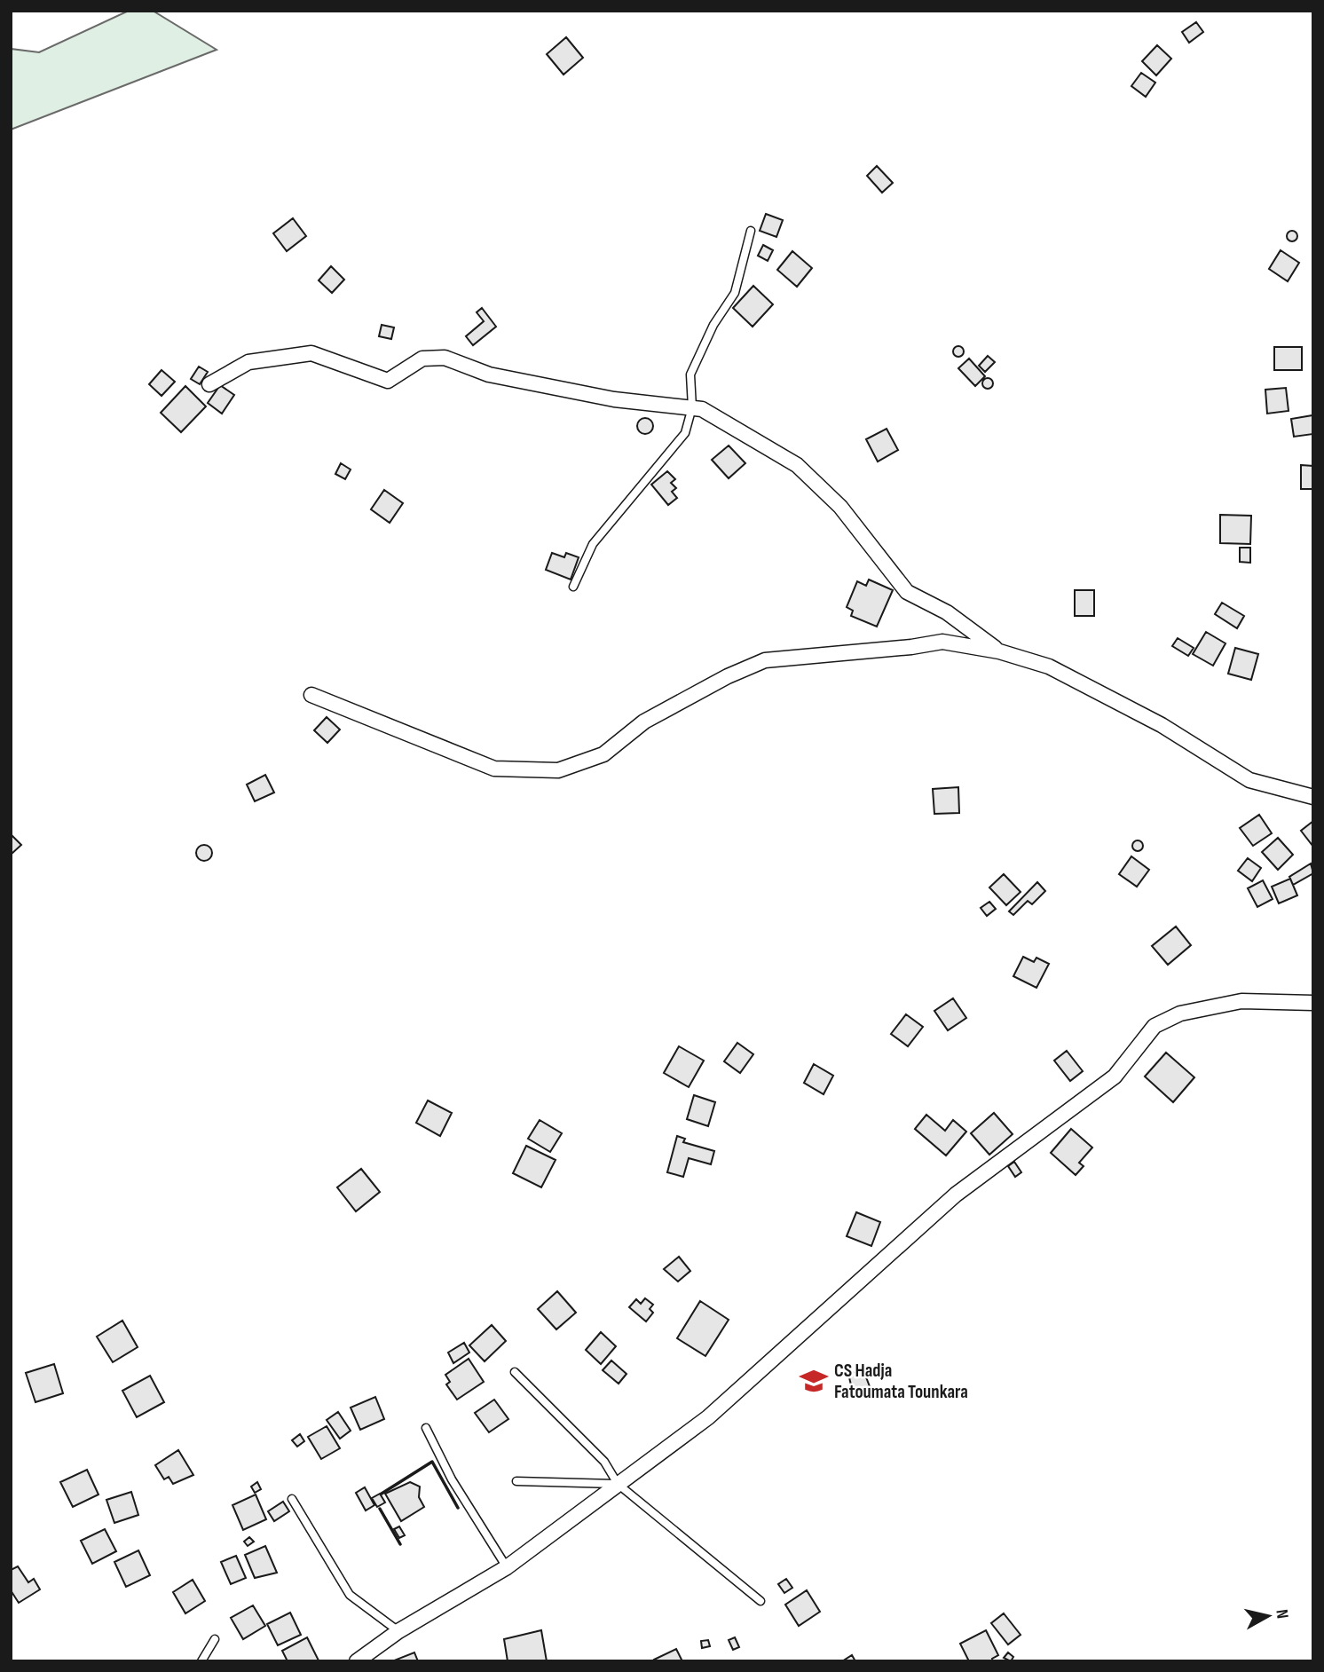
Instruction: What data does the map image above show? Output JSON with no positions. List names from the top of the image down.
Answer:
{
  "places": {
    "school or university": ["CS Hadja Fatoumata Tounkara"]
  },
  "north": "right"
}
